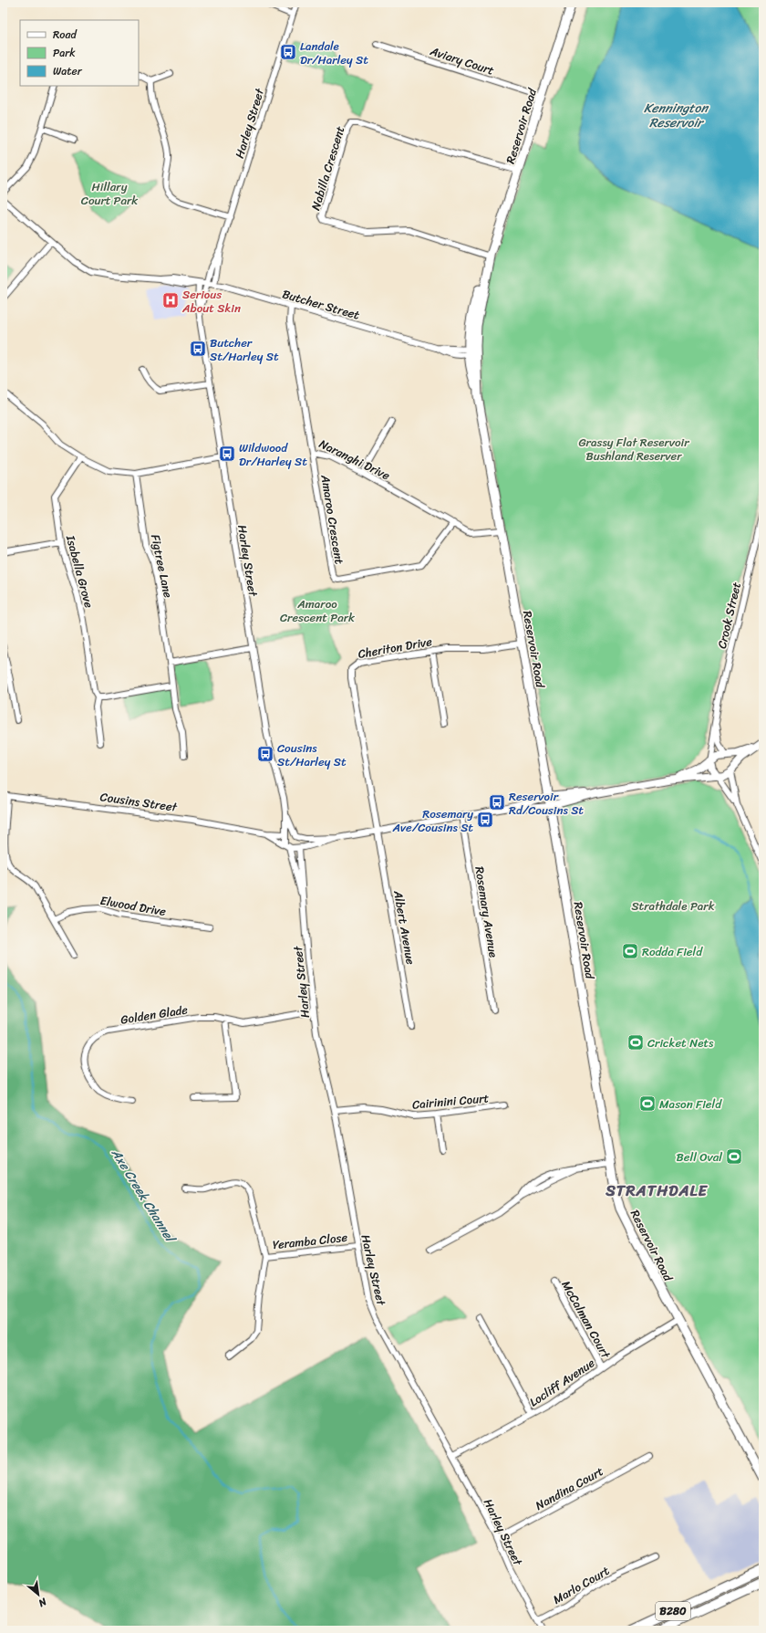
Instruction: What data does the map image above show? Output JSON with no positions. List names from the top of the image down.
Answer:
{
  "streets": {
    "main road": ["Reservoir Road", "B280"],
    "street": [
      "Aviary Court",
      "Harley Street",
      "Nabilla Crescent",
      "Butcher Street",
      "Naranghi Drive",
      "Amaroo Crescent",
      "Figtree Lane",
      "Isabella Grove",
      "Crook Street",
      "Cheriton Drive",
      "Cousins Street",
      "Elwood Drive",
      "Rosemary Avenue",
      "Albert Avenue",
      "Golden Glade",
      "Cairinini Court",
      "Yeramba Close",
      "McCalman Court",
      "Locliff Avenue",
      "Nandina Court",
      "Marlo Court"
    ]
  },
  "crossings": [
    ["Aviary Court", "Reservoir Road"],
    ["Harley Street", "Butcher Street"],
    ["Harley Street", "Cousins Street"],
    ["Harley Street", "Golden Glade"],
    ["Harley Street", "Cairinini Court"],
    ["Harley Street", "Yeramba Close"],
    ["Harley Street", "Locliff Avenue"],
    ["Harley Street", "Nandina Court"],
    ["Harley Street", "Marlo Court"],
    ["Reservoir Road", "Nabilla Crescent"],
    ["Reservoir Road", "Butcher Street"],
    ["Reservoir Road", "Naranghi Drive"],
    ["Reservoir Road", "Cheriton Drive"],
    ["Reservoir Road", "Locliff Avenue"],
    ["Butcher Street", "Naranghi Drive"],
    ["Naranghi Drive", "Amaroo Crescent"],
    ["Cheriton Drive", "Albert Avenue"],
    ["McCalman Court", "Locliff Avenue"]
  ],
  "districts": ["STRATHDALE"],
  "water": ["Kennington Reservoir", "Axe Creek Channel"],
  "parks": [
    "Hillary Court Park",
    "Grassy Flat Reservoir Bushland Reserver",
    "Amaroo Crescent Park",
    "Strathdale Park"
  ],
  "places": {
    "bus stop": [
      "Landale Dr/Harley St",
      "Butcher St/Harley St",
      "Wildwood Dr/Harley St",
      "Cousins St/Harley St",
      "Reservoir Rd/Cousins St",
      "Rosemary Ave/Cousins St"
    ],
    "hospital": ["Serious About Skin"],
    "sports": [
      "Rodda Field",
      "Cricket Nets",
      "Mason Field",
      "Bell Oval"
    ]
  },
  "legend": ["Road", "Park", "Water"],
  "north": "bottom right"
}
